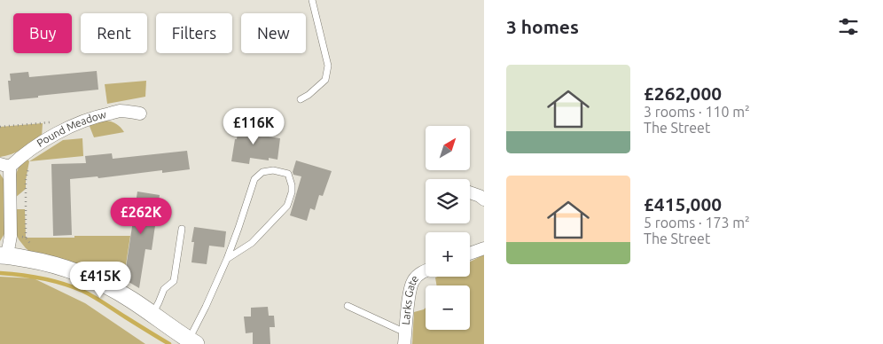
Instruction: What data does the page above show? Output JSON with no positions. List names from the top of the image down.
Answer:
{
  "streets": {
    "street": ["Pound Meadow", "Larks Gate"]
  },
  "north": "top right",
  "page": {
    "heading": "3 homes",
    "chip": [
      "Buy",
      "Rent",
      "Filters",
      "New"
    ],
    "list": [
      {
        "name": "£262,000",
        "note": "3 rooms · 110 m² · The Street"
      },
      {
        "name": "£415,000",
        "note": "5 rooms · 173 m² · The Street"
      }
    ],
    "price": ["£116K", "£262K", "£415K"],
    "map_buttons": ["+", "−"]
  }
}
